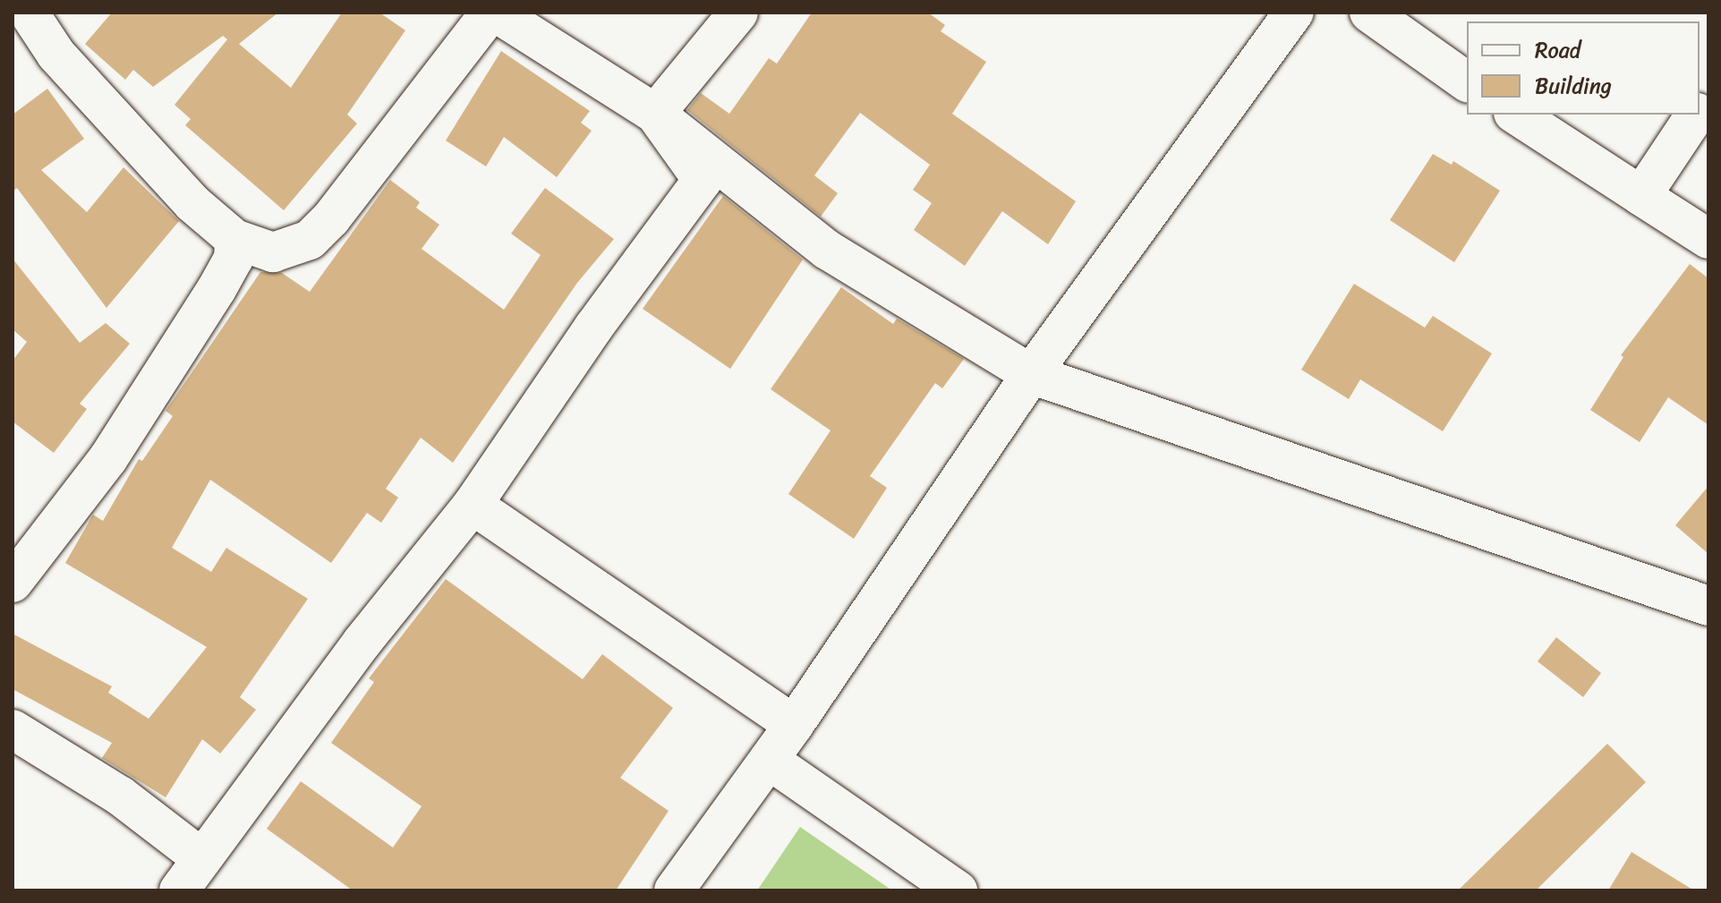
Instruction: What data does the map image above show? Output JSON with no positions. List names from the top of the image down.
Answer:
{
  "legend": ["Road", "Building"]
}
